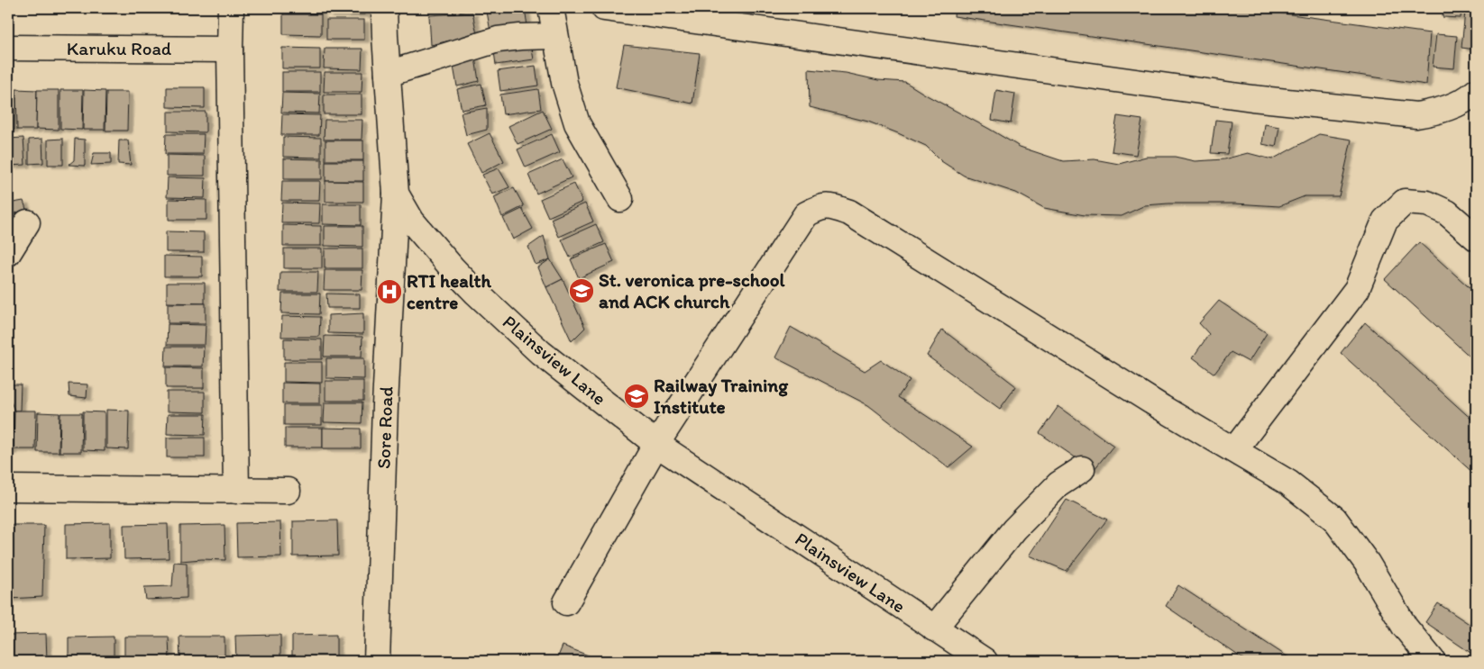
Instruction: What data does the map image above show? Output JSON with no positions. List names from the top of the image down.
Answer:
{
  "streets": {
    "street": ["Karuku Road", "Plainsview Lane", "Sore Road"]
  },
  "crossings": [
    ["Plainsview Lane", "Sore Road"]
  ],
  "places": {
    "school or university": ["St. veronica pre-school and ACK church", "Railway Training Institute"],
    "hospital": ["RTI health centre"]
  }
}
